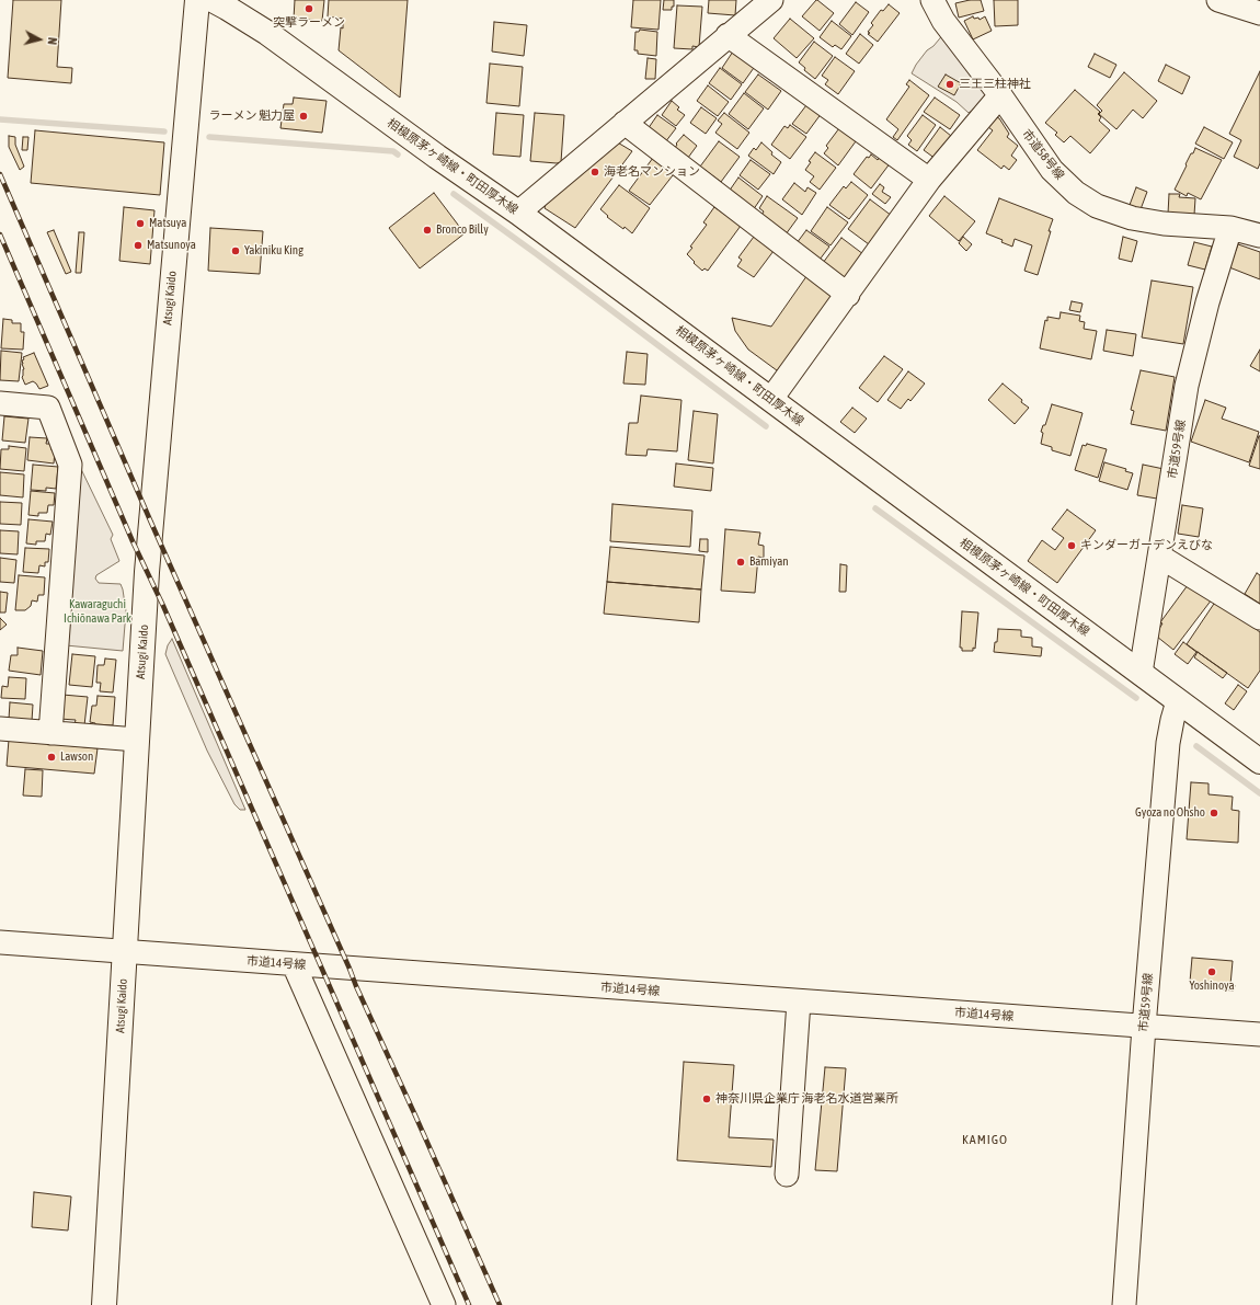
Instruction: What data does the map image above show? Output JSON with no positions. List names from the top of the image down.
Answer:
{
  "streets": {
    "main road": ["相模原茅ヶ崎線・町田厚木線", "Atsugi Kaido"],
    "street": ["市道58号線", "市道59号線", "市道14号線"]
  },
  "crossings": [
    ["市道58号線", "市道59号線"],
    ["相模原茅ヶ崎線・町田厚木線", "市道59号線"],
    ["Atsugi Kaido", "市道14号線"],
    ["市道59号線", "市道14号線"]
  ],
  "districts": ["KAMIGO"],
  "parks": ["Kawaraguchi Ichiōnawa Park"],
  "places": [
    "突撃ラーメン",
    "三王三柱神社",
    "ラーメン 魁力屋",
    "海老名マンション",
    "Matsuya",
    "Bronco Billy",
    "Matsunoya",
    "Yakiniku King",
    "キンダーガーデンえびな",
    "Bamiyan",
    "Lawson",
    "Gyoza no Ohsho",
    "Yoshinoya",
    "神奈川県企業庁 海老名水道営業所"
  ],
  "north": "right"
}
